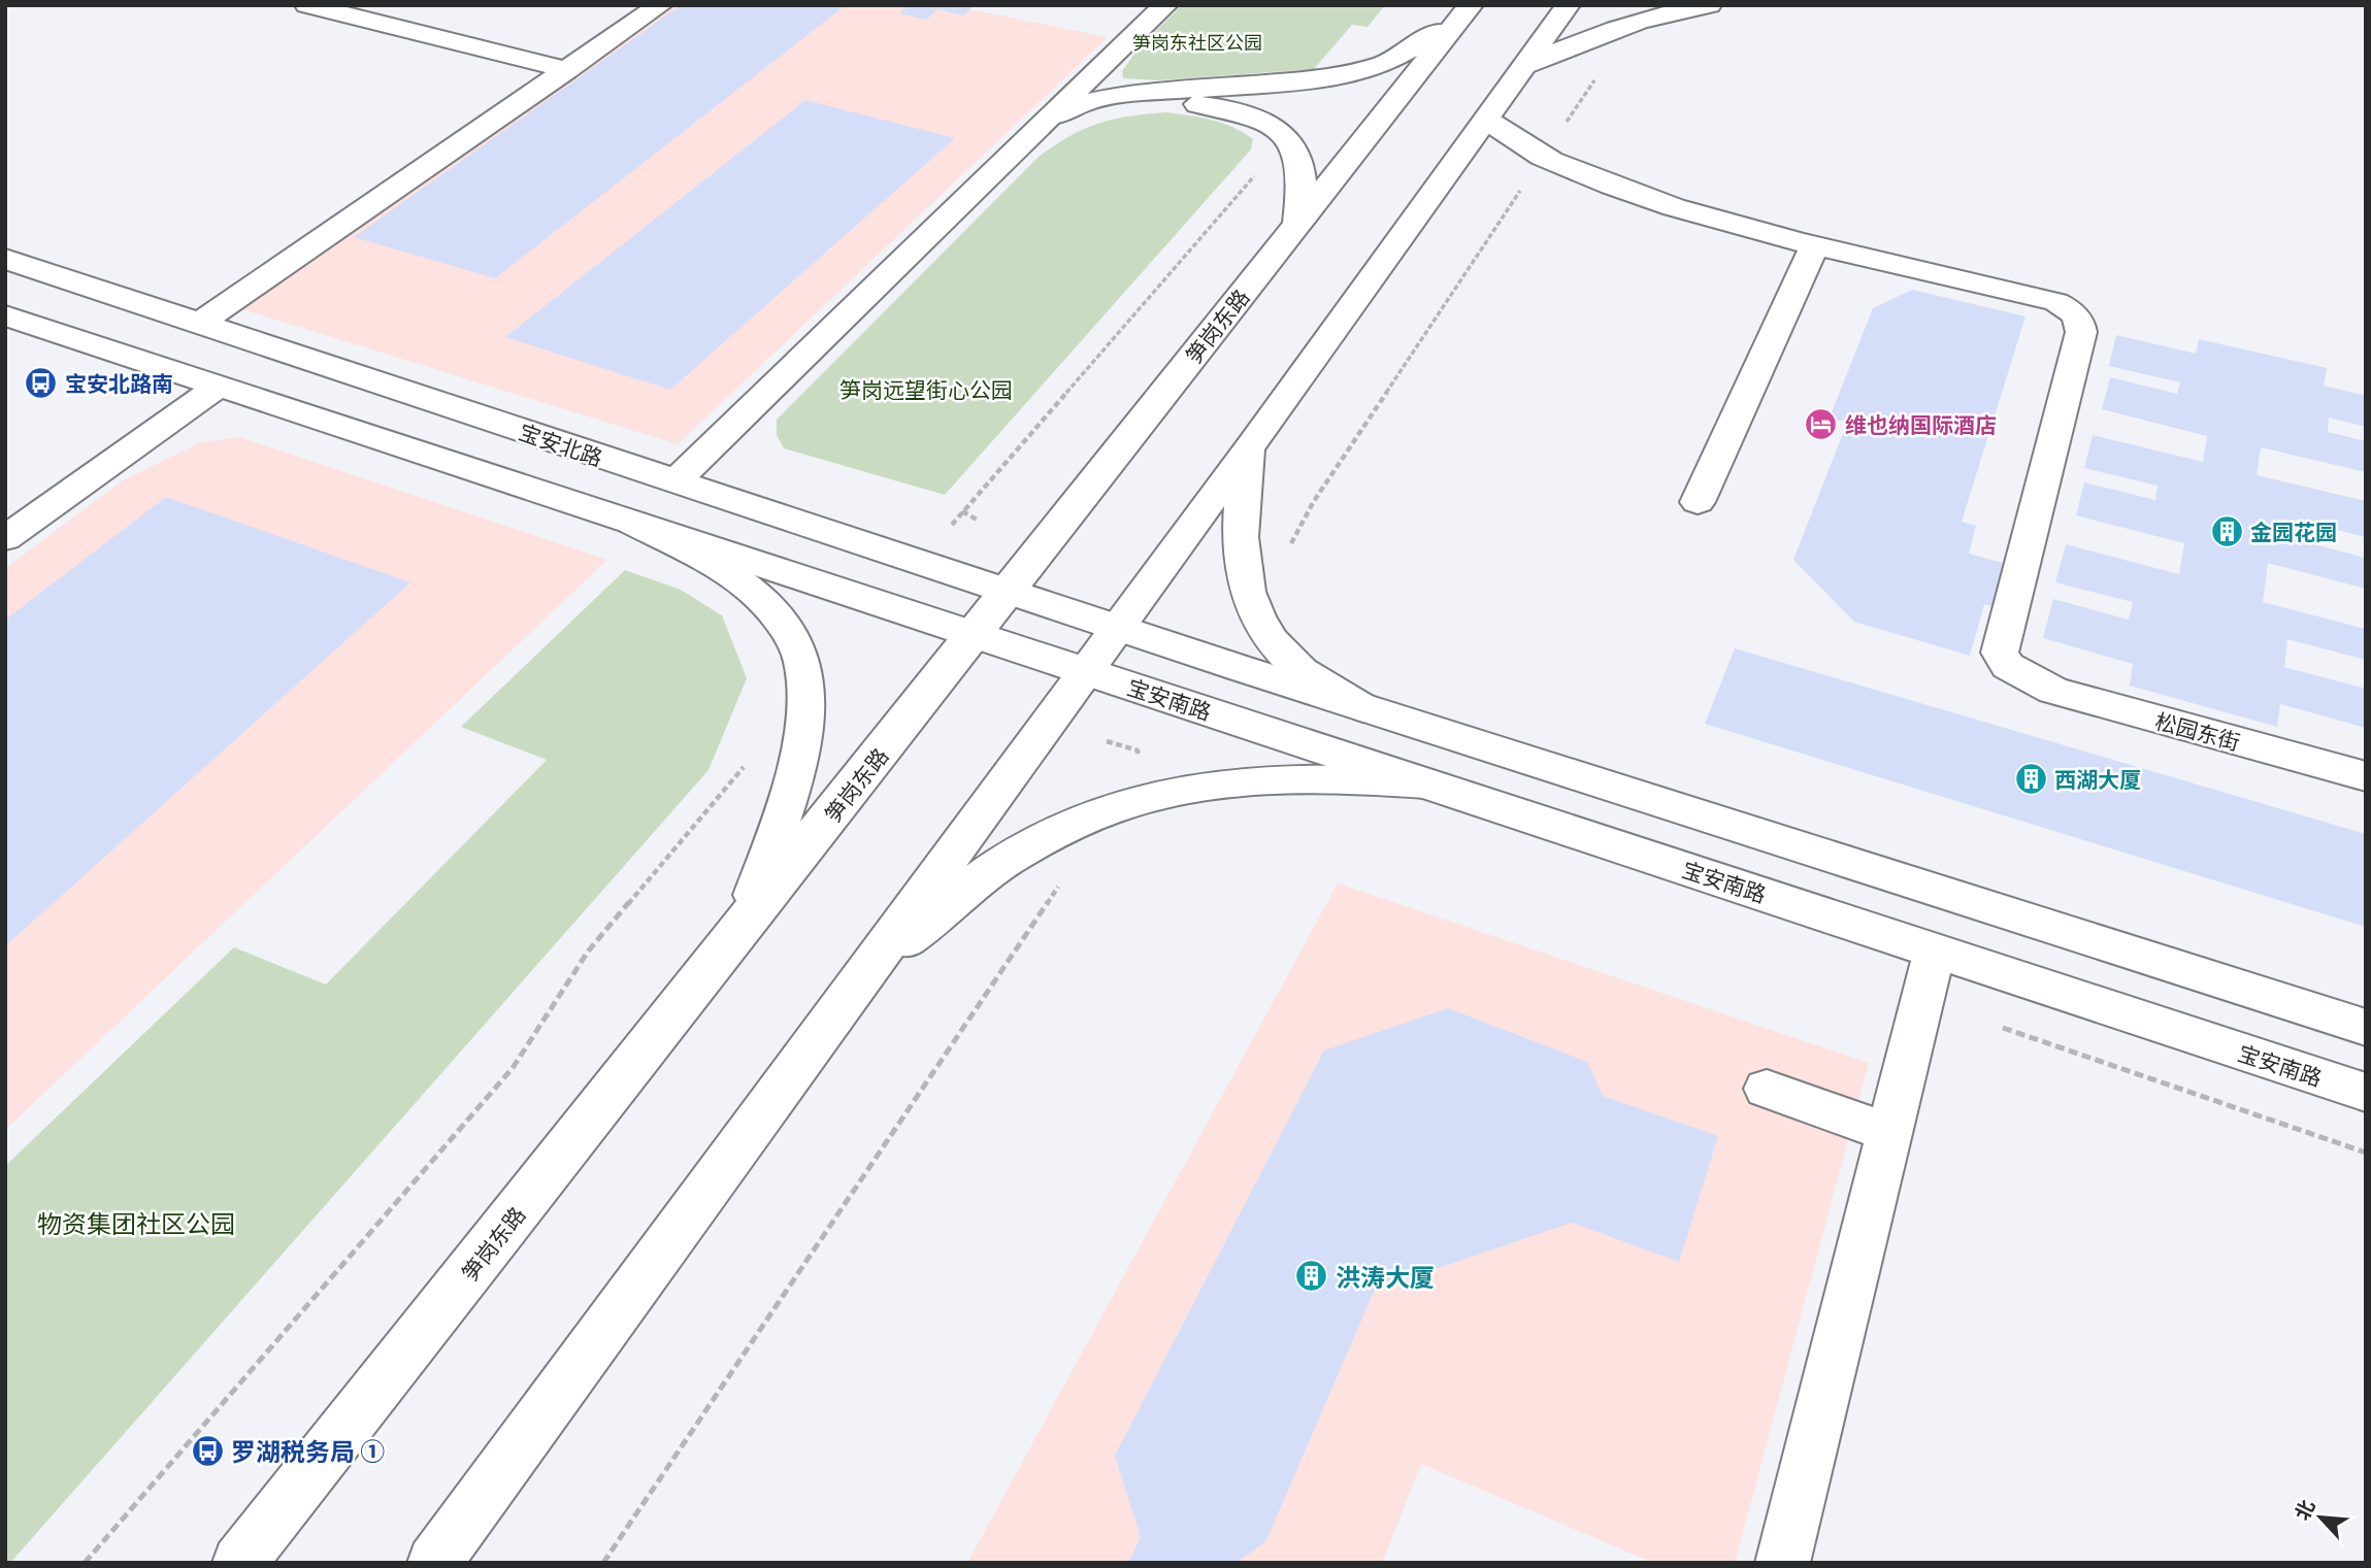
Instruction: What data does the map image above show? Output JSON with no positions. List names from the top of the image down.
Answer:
{
  "streets": {
    "street": [
      "笋岗东路",
      "宝安北路",
      "宝安南路",
      "松园东街"
    ]
  },
  "crossings": [
    ["笋岗东路", "宝安北路"]
  ],
  "parks": ["笋岗东社区公园", "笋岗远望街心公园", "物资集团社区公园"],
  "places": {
    "bus stop": ["宝安北路南", "罗湖税务局 ①"],
    "hotel": ["维也纳国际酒店"],
    "building": ["金园花园", "西湖大厦", "洪涛大厦"]
  },
  "north": "top left"
}
